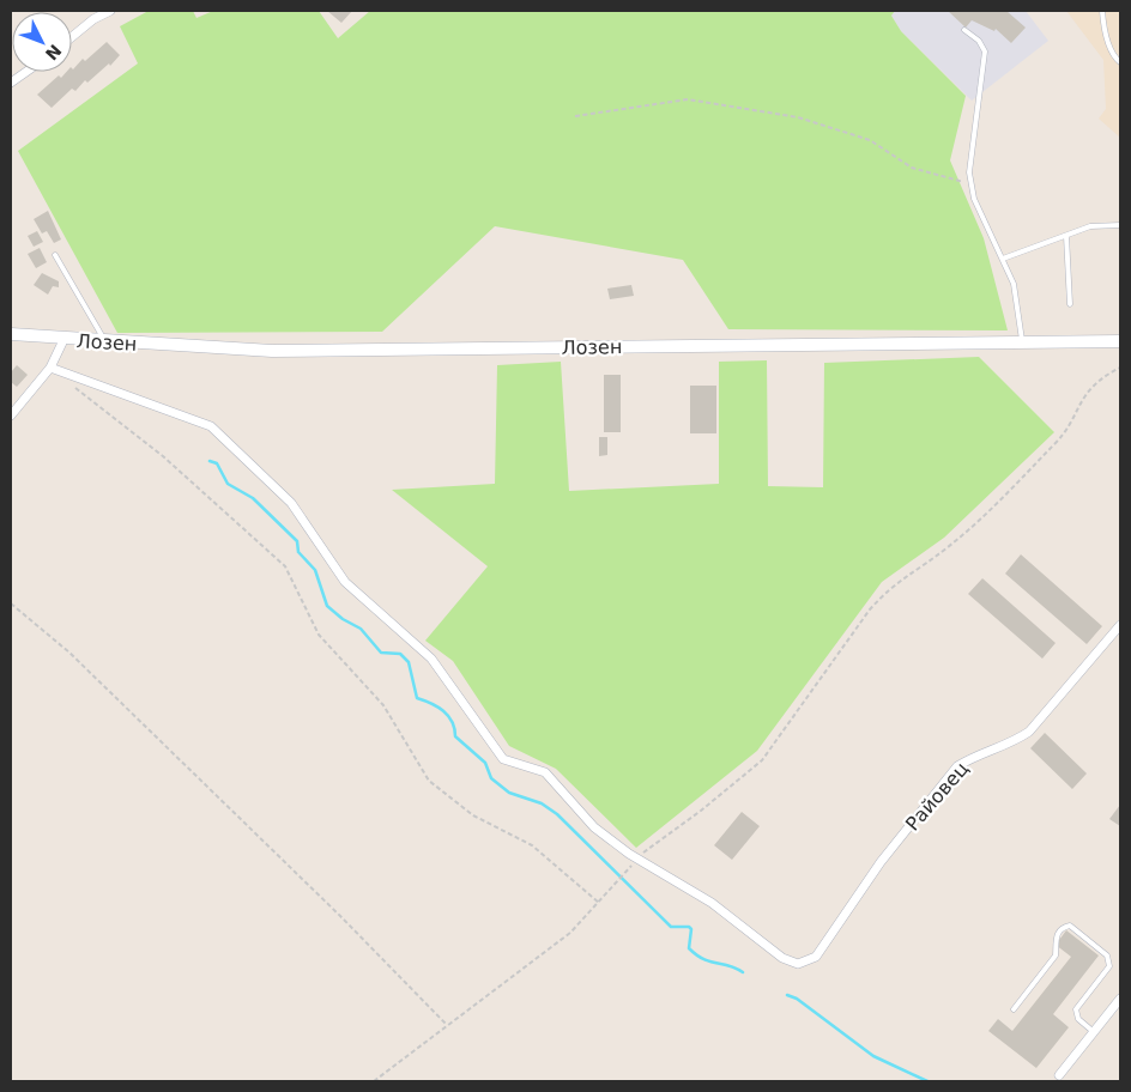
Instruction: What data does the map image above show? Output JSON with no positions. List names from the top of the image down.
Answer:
{
  "streets": {
    "street": ["Лозен", "Райовец"]
  },
  "north": "bottom right"
}
